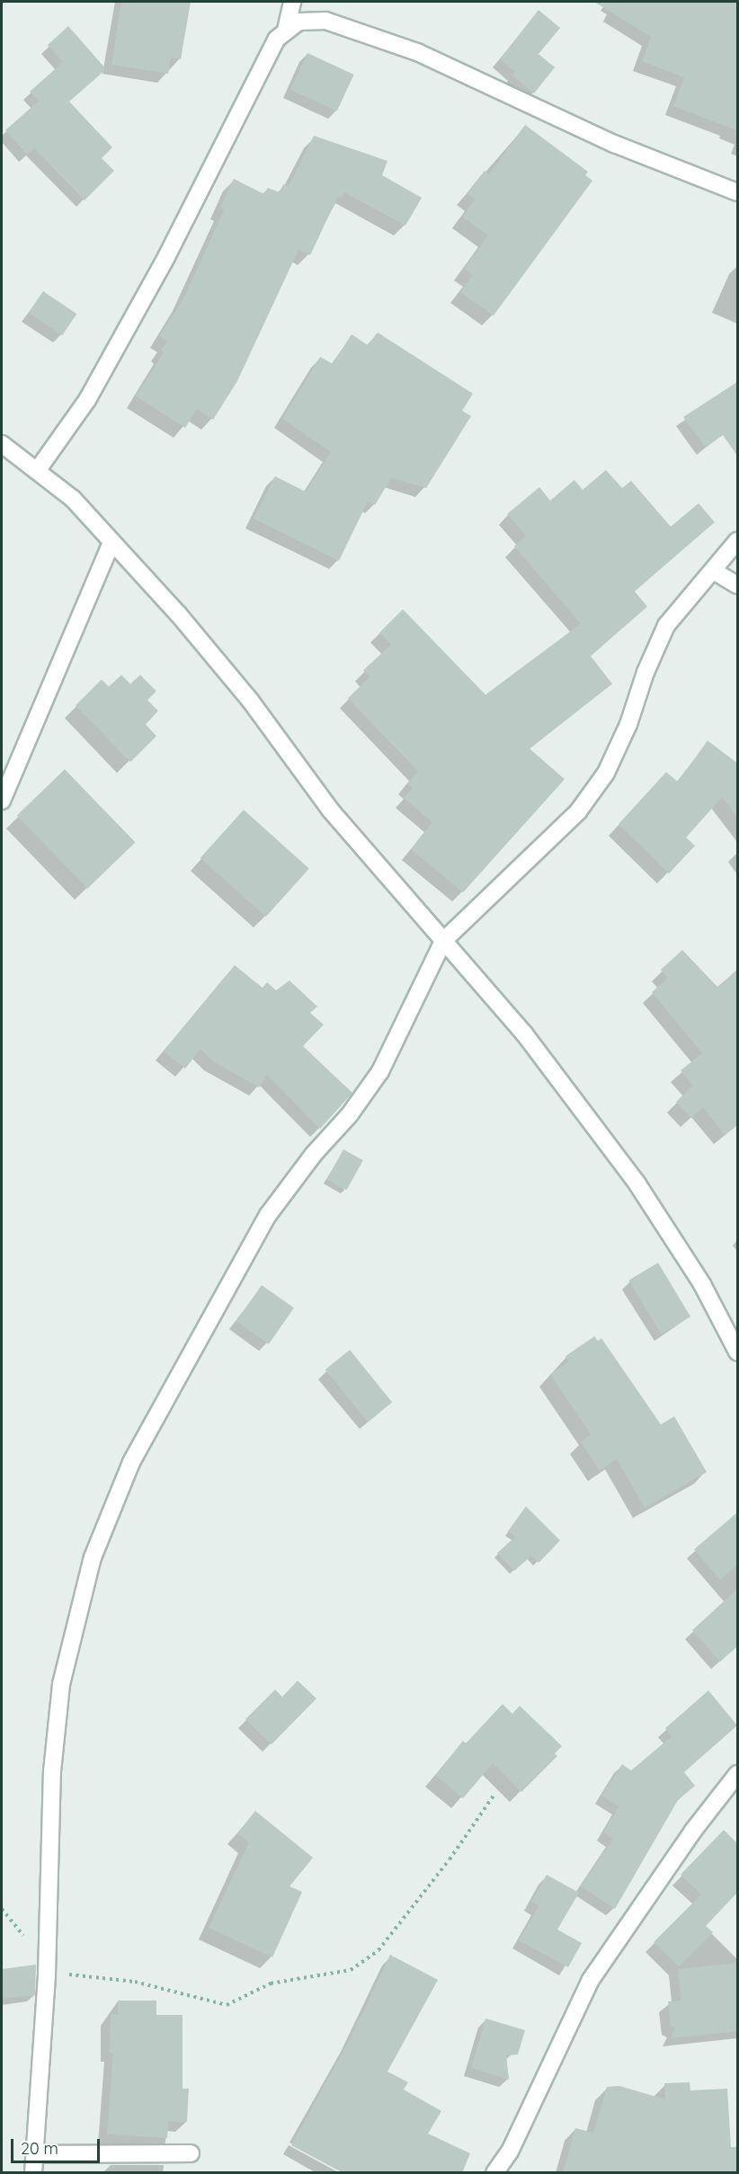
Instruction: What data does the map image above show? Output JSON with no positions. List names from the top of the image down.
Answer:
{
  "scale_bar": "20 m"
}
